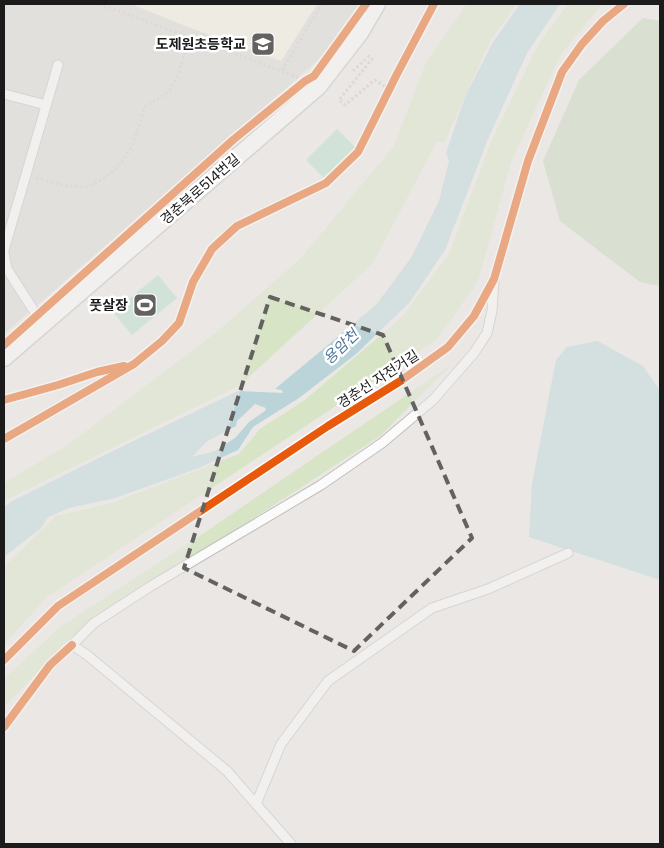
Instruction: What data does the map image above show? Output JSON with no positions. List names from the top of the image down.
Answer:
{
  "streets": {
    "street": ["경춘북로514번길"],
    "cycle path": ["경춘선 자전거길"]
  },
  "water": ["용암천"],
  "places": {
    "school or university": ["도제원초등학교"],
    "sports": ["풋살장"]
  }
}
